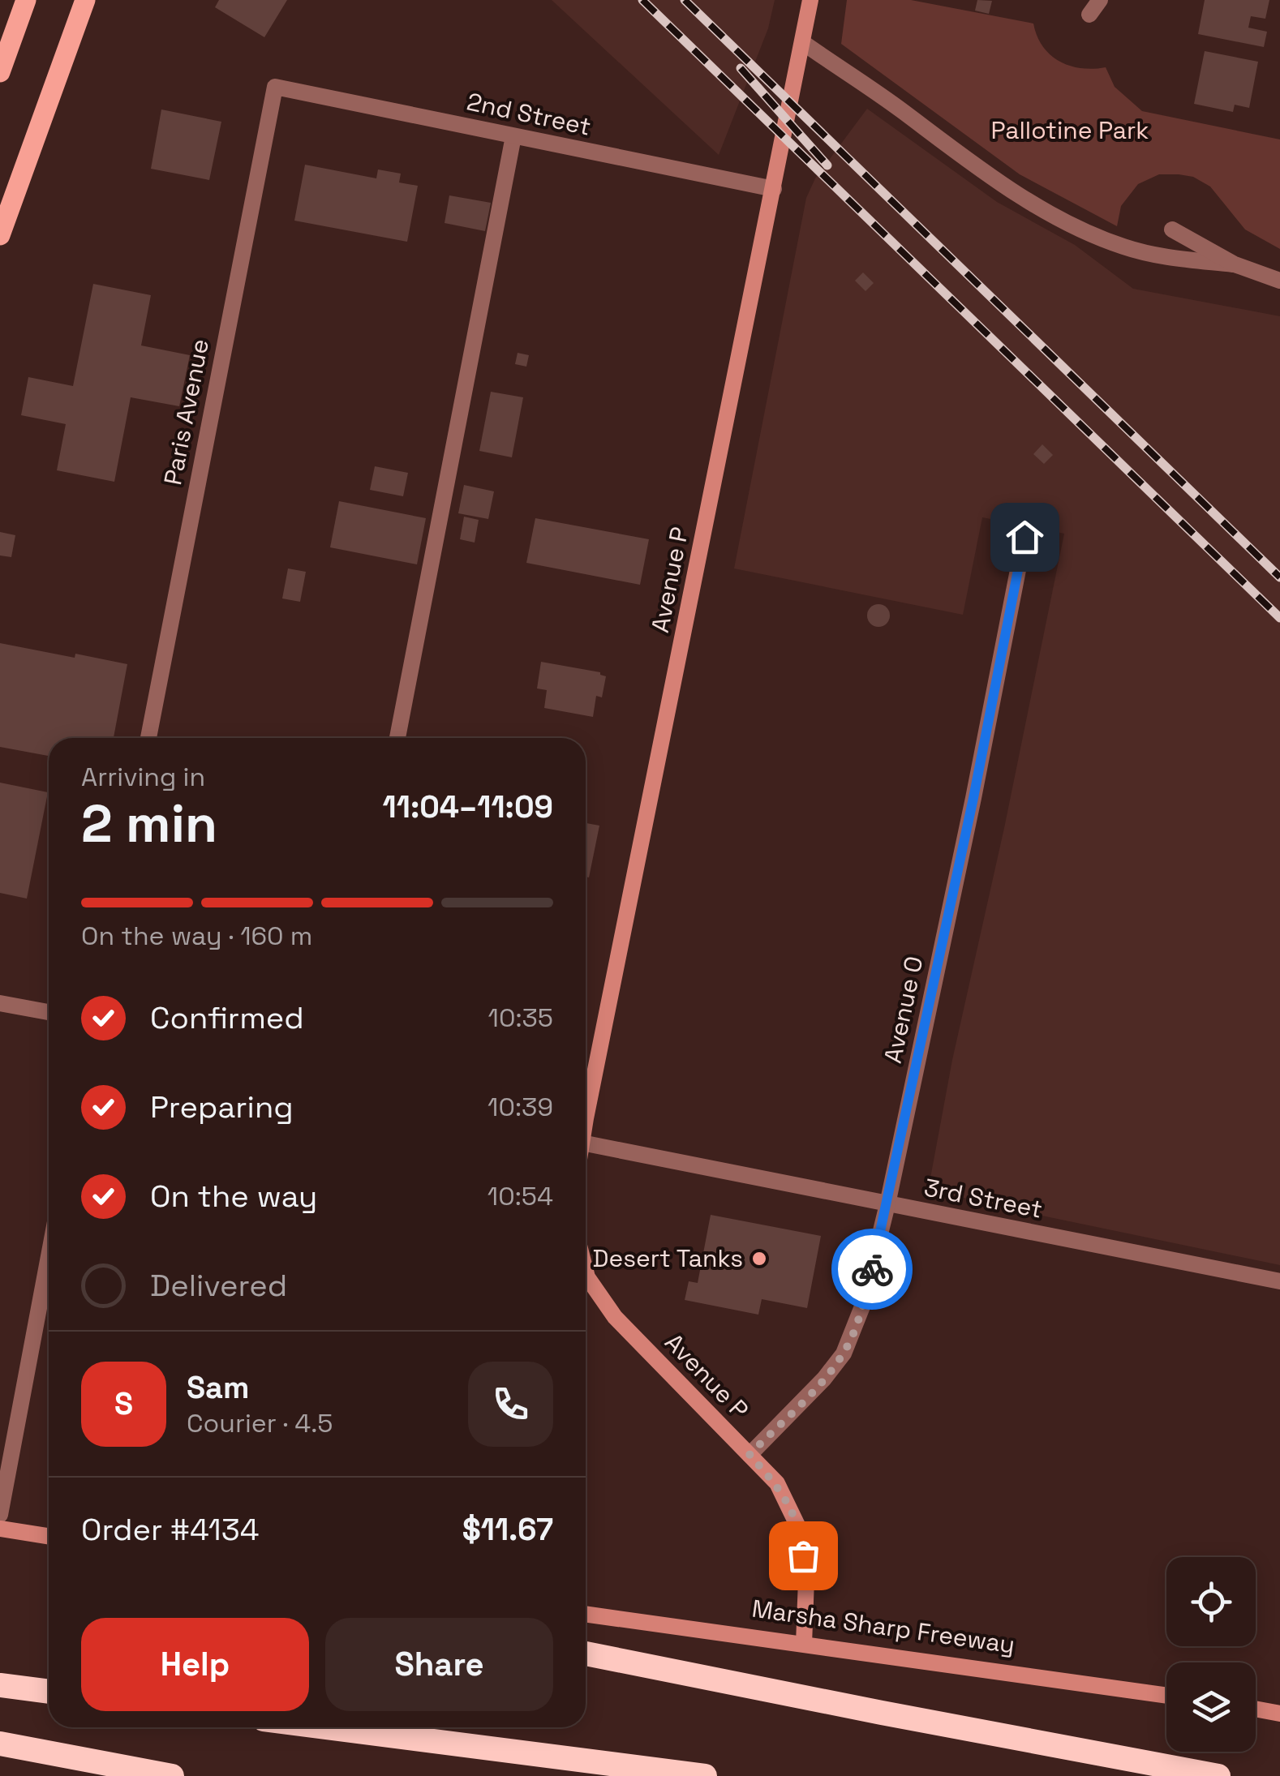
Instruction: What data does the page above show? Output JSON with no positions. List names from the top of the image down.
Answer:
{
  "streets": {
    "street": [
      "2nd Street",
      "Paris Avenue",
      "Avenue P",
      "Avenue O",
      "3rd Street",
      "Marsha Sharp Freeway"
    ]
  },
  "crossings": [
    ["2nd Street", "Paris Avenue"],
    ["2nd Street", "Avenue P"],
    ["Avenue P", "Avenue O"],
    ["Avenue P", "Marsha Sharp Freeway"],
    ["Avenue O", "3rd Street"]
  ],
  "parks": ["Pallotine Park"],
  "places": ["Desert Tanks"],
  "page": {
    "heading": ["2 min", "Arriving in", "11:04–11:09"],
    "panel": [
      "Sam",
      "Courier · 4.5",
      "Order #4134",
      "$11.67"
    ],
    "bar": "On the way · 160 m",
    "list": [
      ["Confirmed", "10:35"],
      ["Preparing", "10:39"],
      ["On the way", "10:54"],
      "Delivered"
    ],
    "round": "S",
    "buttons": ["Help", "Share"]
  }
}
